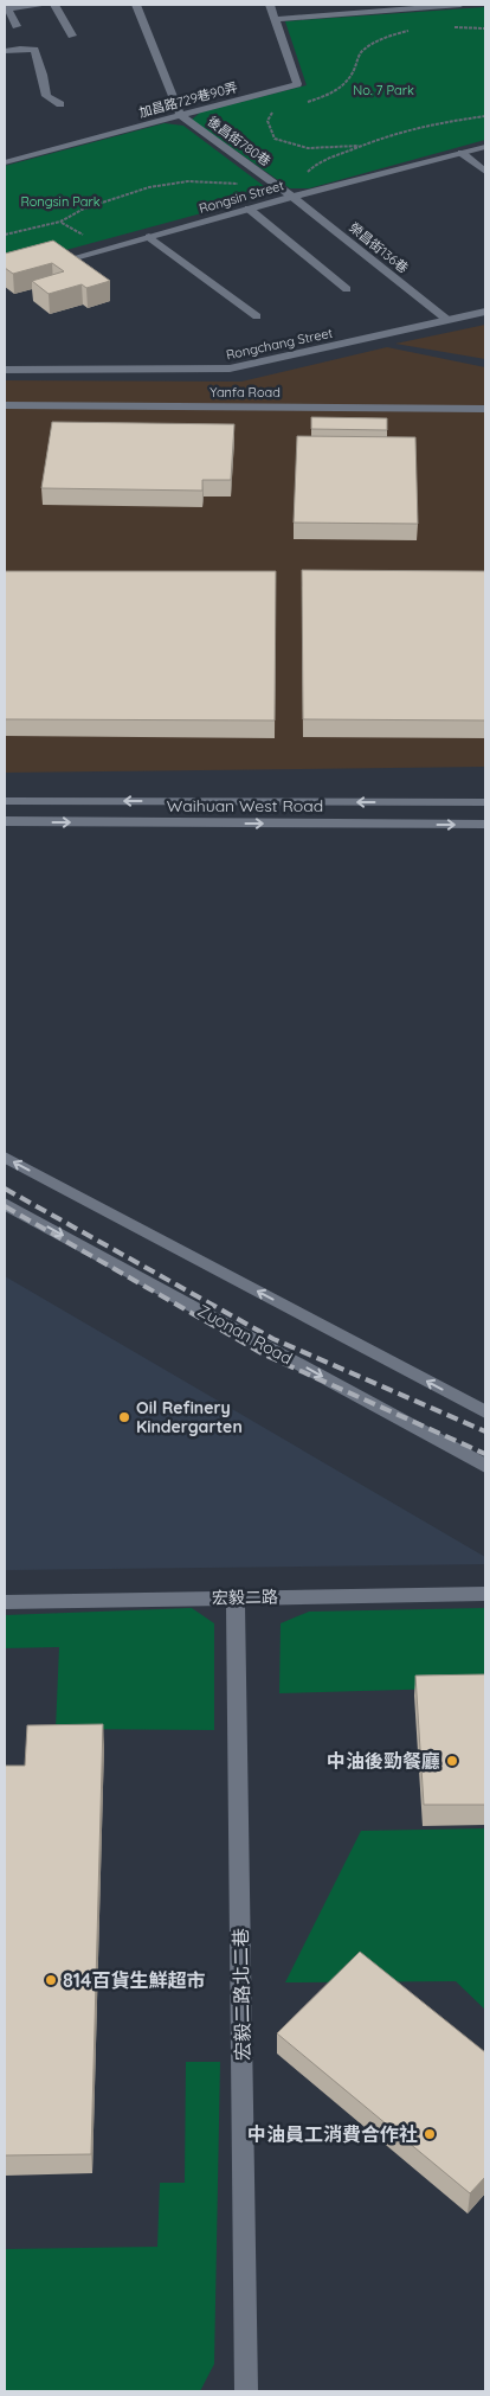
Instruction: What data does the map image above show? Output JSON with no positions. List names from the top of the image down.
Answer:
{
  "streets": {
    "street": [
      "加昌路729巷90弄",
      "後昌街780巷",
      "Rongsin Street",
      "榮昌街136巷",
      "Rongchang Street",
      "Yanfa Road",
      "Waihuan West Road",
      "Zuonan Road",
      "宏毅二路",
      "宏毅二路北二巷"
    ]
  },
  "crossings": [
    ["加昌路729巷90弄", "後昌街780巷"],
    ["後昌街780巷", "Rongsin Street"],
    ["後昌街780巷", "榮昌街136巷"],
    ["Rongsin Street", "榮昌街136巷"],
    ["榮昌街136巷", "Rongchang Street"],
    ["宏毅二路", "宏毅二路北二巷"]
  ],
  "parks": ["No. 7 Park", "Rongsin Park"],
  "places": [
    "Oil Refinery Kindergarten",
    "中油後勁餐廳",
    "814百貨生鮮超市",
    "中油員工消費合作社"
  ]
}
